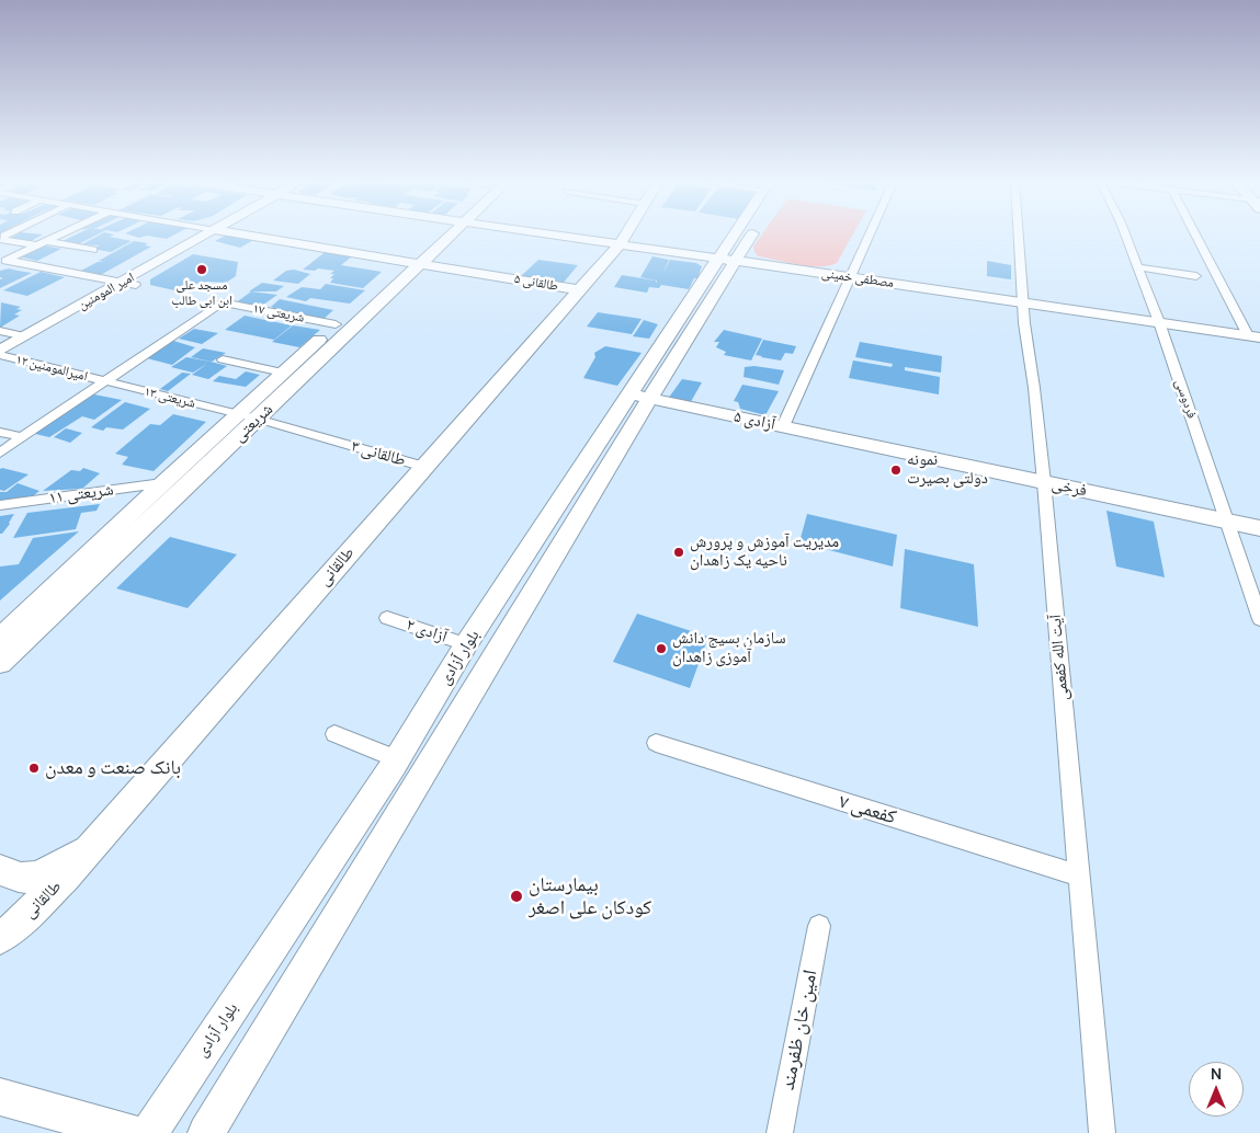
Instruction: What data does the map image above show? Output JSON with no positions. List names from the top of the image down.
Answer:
{
  "streets": {
    "main road": [
      "مصطفی خمینی",
      "طالقانی ۵",
      "امیر المومنین",
      "آزادی ۵",
      "شریعتی",
      "فرخی",
      "طالقانی",
      "بلوار آزادی"
    ],
    "street": [
      "شریعتی ۱۷",
      "امیرالمومنین ۱۲",
      "شریعتی ۱۳",
      "فردوسی",
      "طالقانی ۳",
      "شریعتی ۱۱",
      "آزادی ۲",
      "آیت الله کفعمی",
      "کفعمی ۷",
      "امین خان ظفرمند"
    ]
  },
  "crossings": [
    ["مصطفی خمینی", "فردوسی"],
    ["مصطفی خمینی", "طالقانی"],
    ["مصطفی خمینی", "بلوار آزادی"],
    ["مصطفی خمینی", "آیت الله کفعمی"],
    ["طالقانی ۵", "شریعتی"],
    ["طالقانی ۵", "طالقانی"],
    ["شریعتی ۱۷", "امیرالمومنین ۱۲"],
    ["شریعتی ۱۷", "شریعتی ۱۳"],
    ["شریعتی ۱۷", "شریعتی"],
    ["امیرالمومنین ۱۲", "شریعتی ۱۳"],
    ["شریعتی ۱۳", "شریعتی"],
    ["شریعتی ۱۳", "طالقانی ۳"],
    ["فردوسی", "فرخی"],
    ["آزادی ۵", "فرخی"],
    ["آزادی ۵", "بلوار آزادی"],
    ["شریعتی", "طالقانی ۳"],
    ["شریعتی", "شریعتی ۱۱"],
    ["طالقانی ۳", "طالقانی"],
    ["فرخی", "آیت الله کفعمی"],
    ["آزادی ۲", "بلوار آزادی"],
    ["آیت الله کفعمی", "کفعمی ۷"]
  ],
  "places": [
    "مسجد علی ابن ابی طالب",
    "نمونه دولتی بصیرت",
    "مدیریت آموزش و پرورش ناحیه یک زاهدان",
    "سازمان بسیج دانش آموزی زاهدان",
    "بانک صنعت و معدن",
    "بیمارستان کودکان علی اصغر"
  ],
  "north": "top"
}
